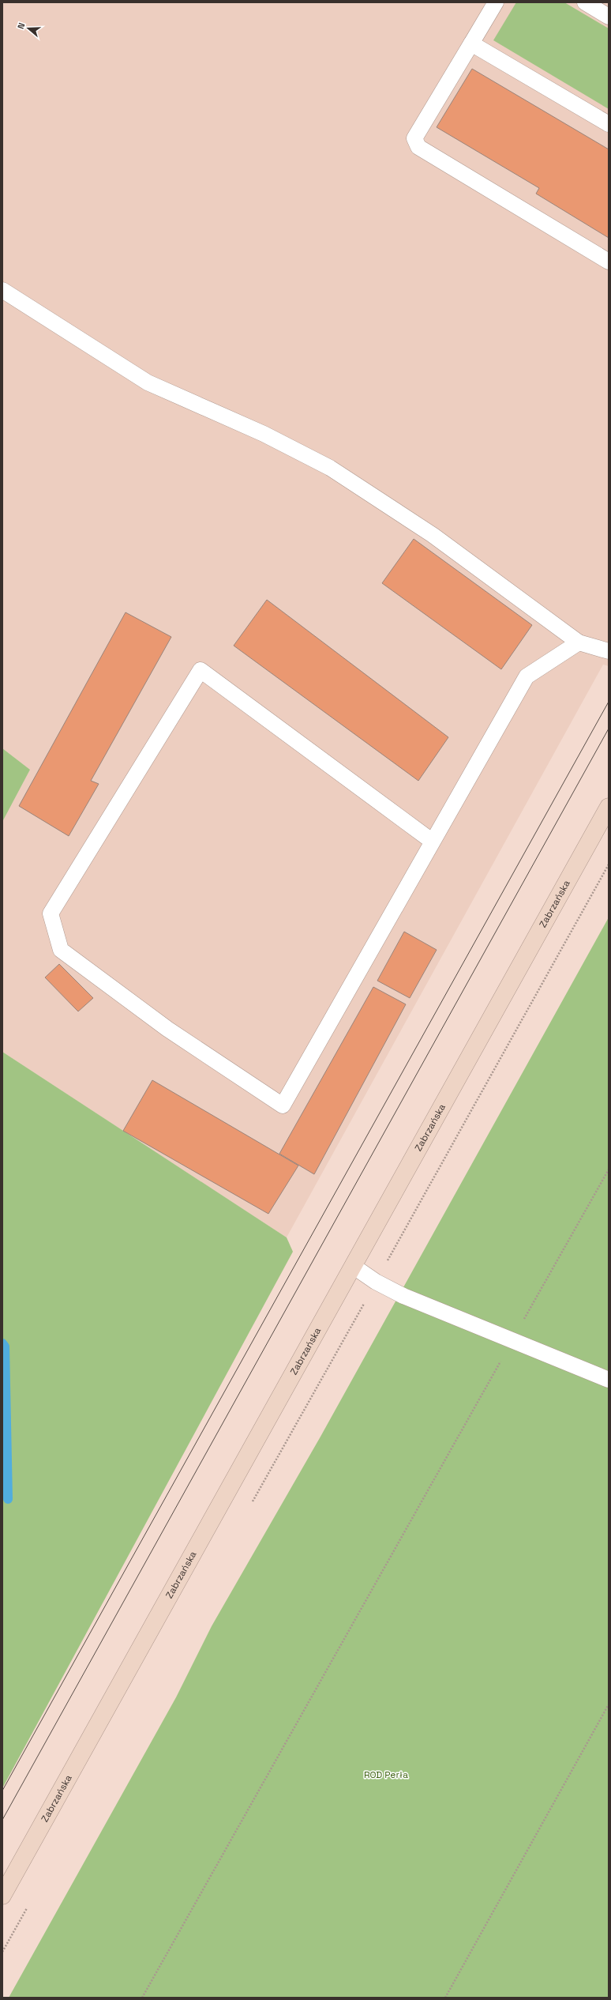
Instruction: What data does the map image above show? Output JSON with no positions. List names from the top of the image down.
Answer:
{
  "streets": {
    "street": ["Zabrzańska"]
  },
  "parks": ["ROD Perła"],
  "north": "left"
}
